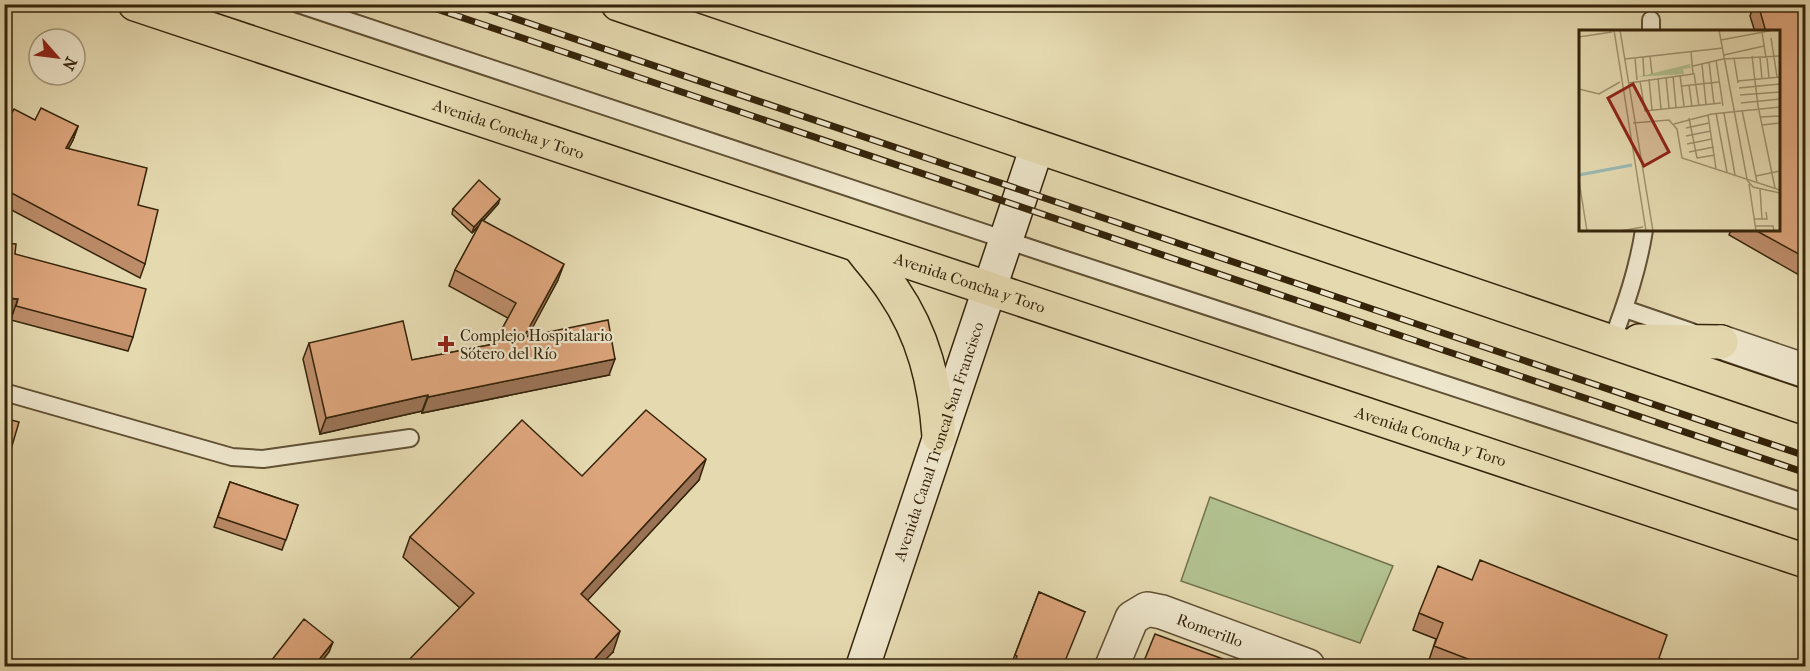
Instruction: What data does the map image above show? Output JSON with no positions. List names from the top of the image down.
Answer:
{
  "streets": {
    "main road": ["Avenida Concha y Toro", "Avenida Canal Troncal San Francisco", "Romerillo"]
  },
  "crossings": [
    ["Avenida Concha y Toro", "Avenida Canal Troncal San Francisco"]
  ],
  "places": {
    "health": ["Complejo Hospitalario Sótero del Río"]
  },
  "north": "bottom right"
}
